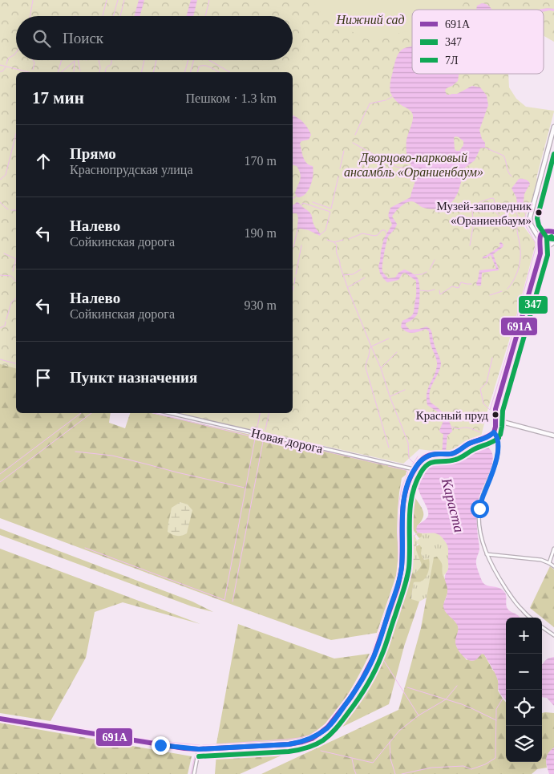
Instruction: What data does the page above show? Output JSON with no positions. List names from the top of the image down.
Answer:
{
  "streets": {
    "street": ["Новая дорога"]
  },
  "water": ["Караста"],
  "parks": ["Нижний сад", "Дворцово-парковый ансамбль «Ораниенбаум»"],
  "places": ["Музей-заповедник «Ораниенбаум»", "Красный пруд"],
  "lines": ["transit line 7Л", "transit line 691А", "transit line 347"],
  "legend": ["691А", "347", "7Л"],
  "page": {
    "search": "Поиск",
    "heading": ["17 мин", "Пешком · 1.3 km"],
    "list": [
      ["Прямо", "Краснопрудская улица", "170 m"],
      ["Налево", "Сойкинская дорога", "190 m"],
      ["Налево", "Сойкинская дорога", "930 m"],
      "Пункт назначения"
    ],
    "map_buttons": ["+", "−"]
  }
}
